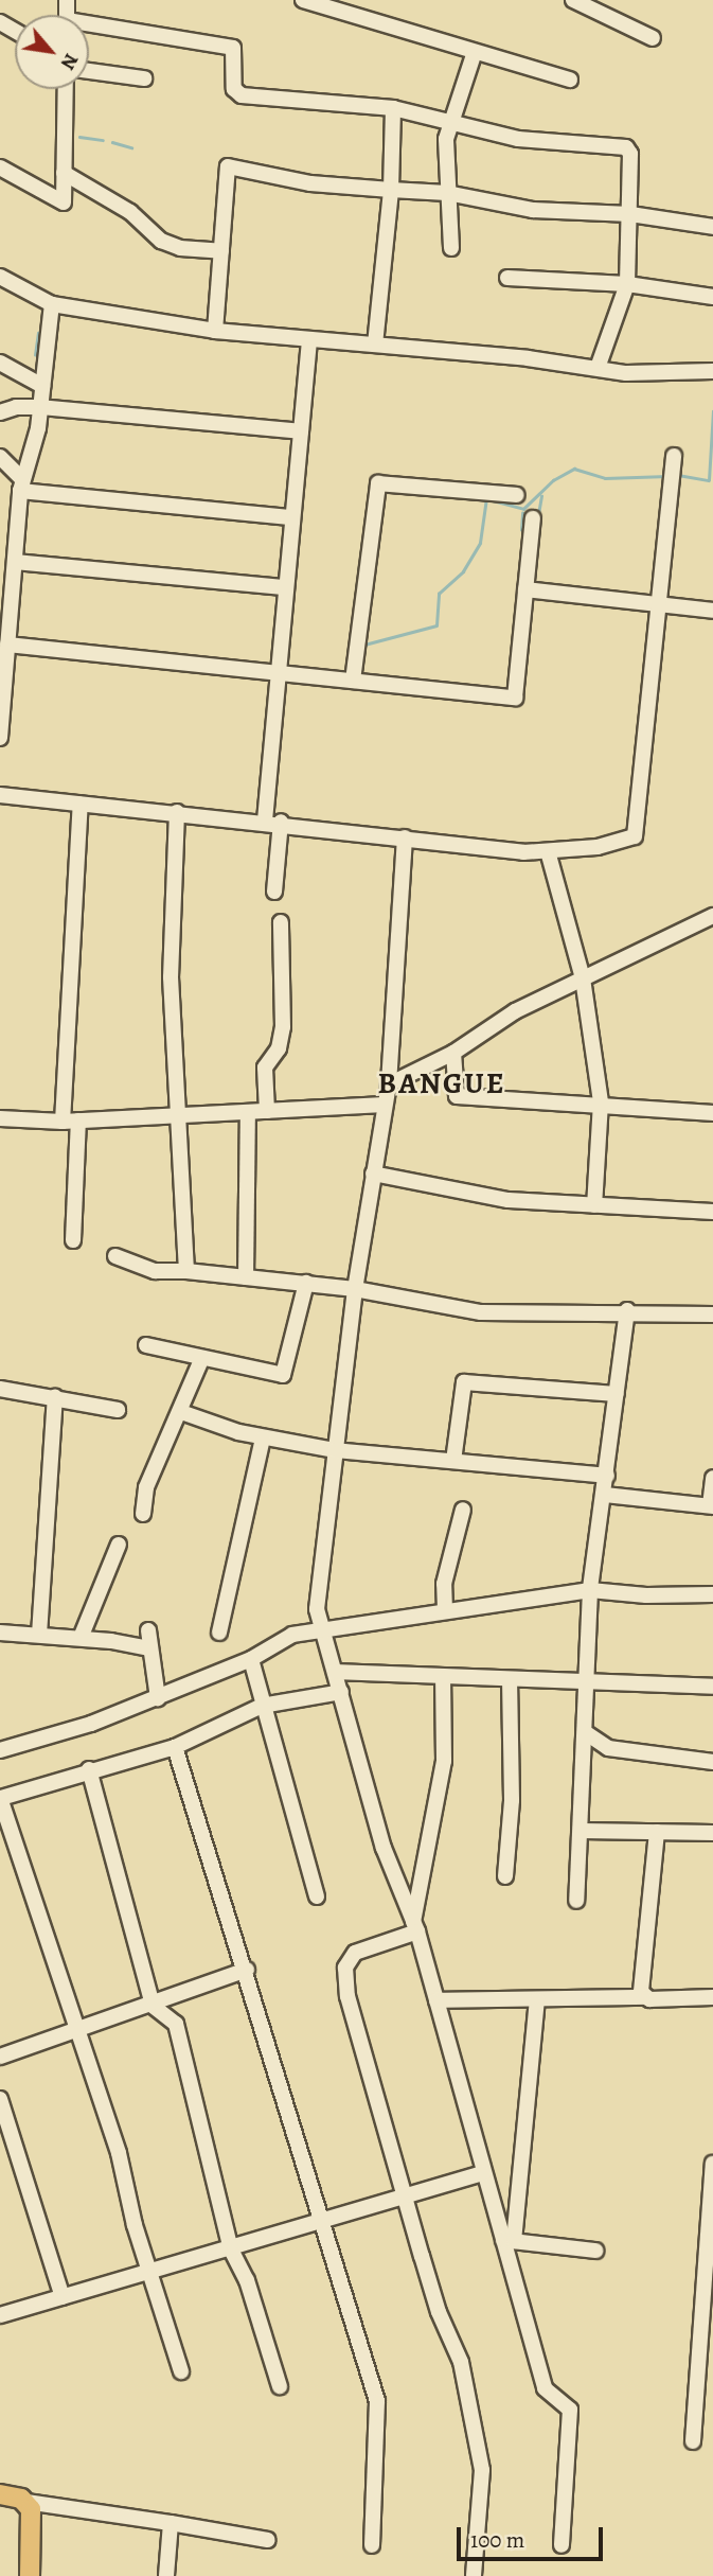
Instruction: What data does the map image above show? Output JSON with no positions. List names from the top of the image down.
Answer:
{
  "districts": ["BANGUE"],
  "scale_bar": "100 m",
  "north": "bottom right"
}
